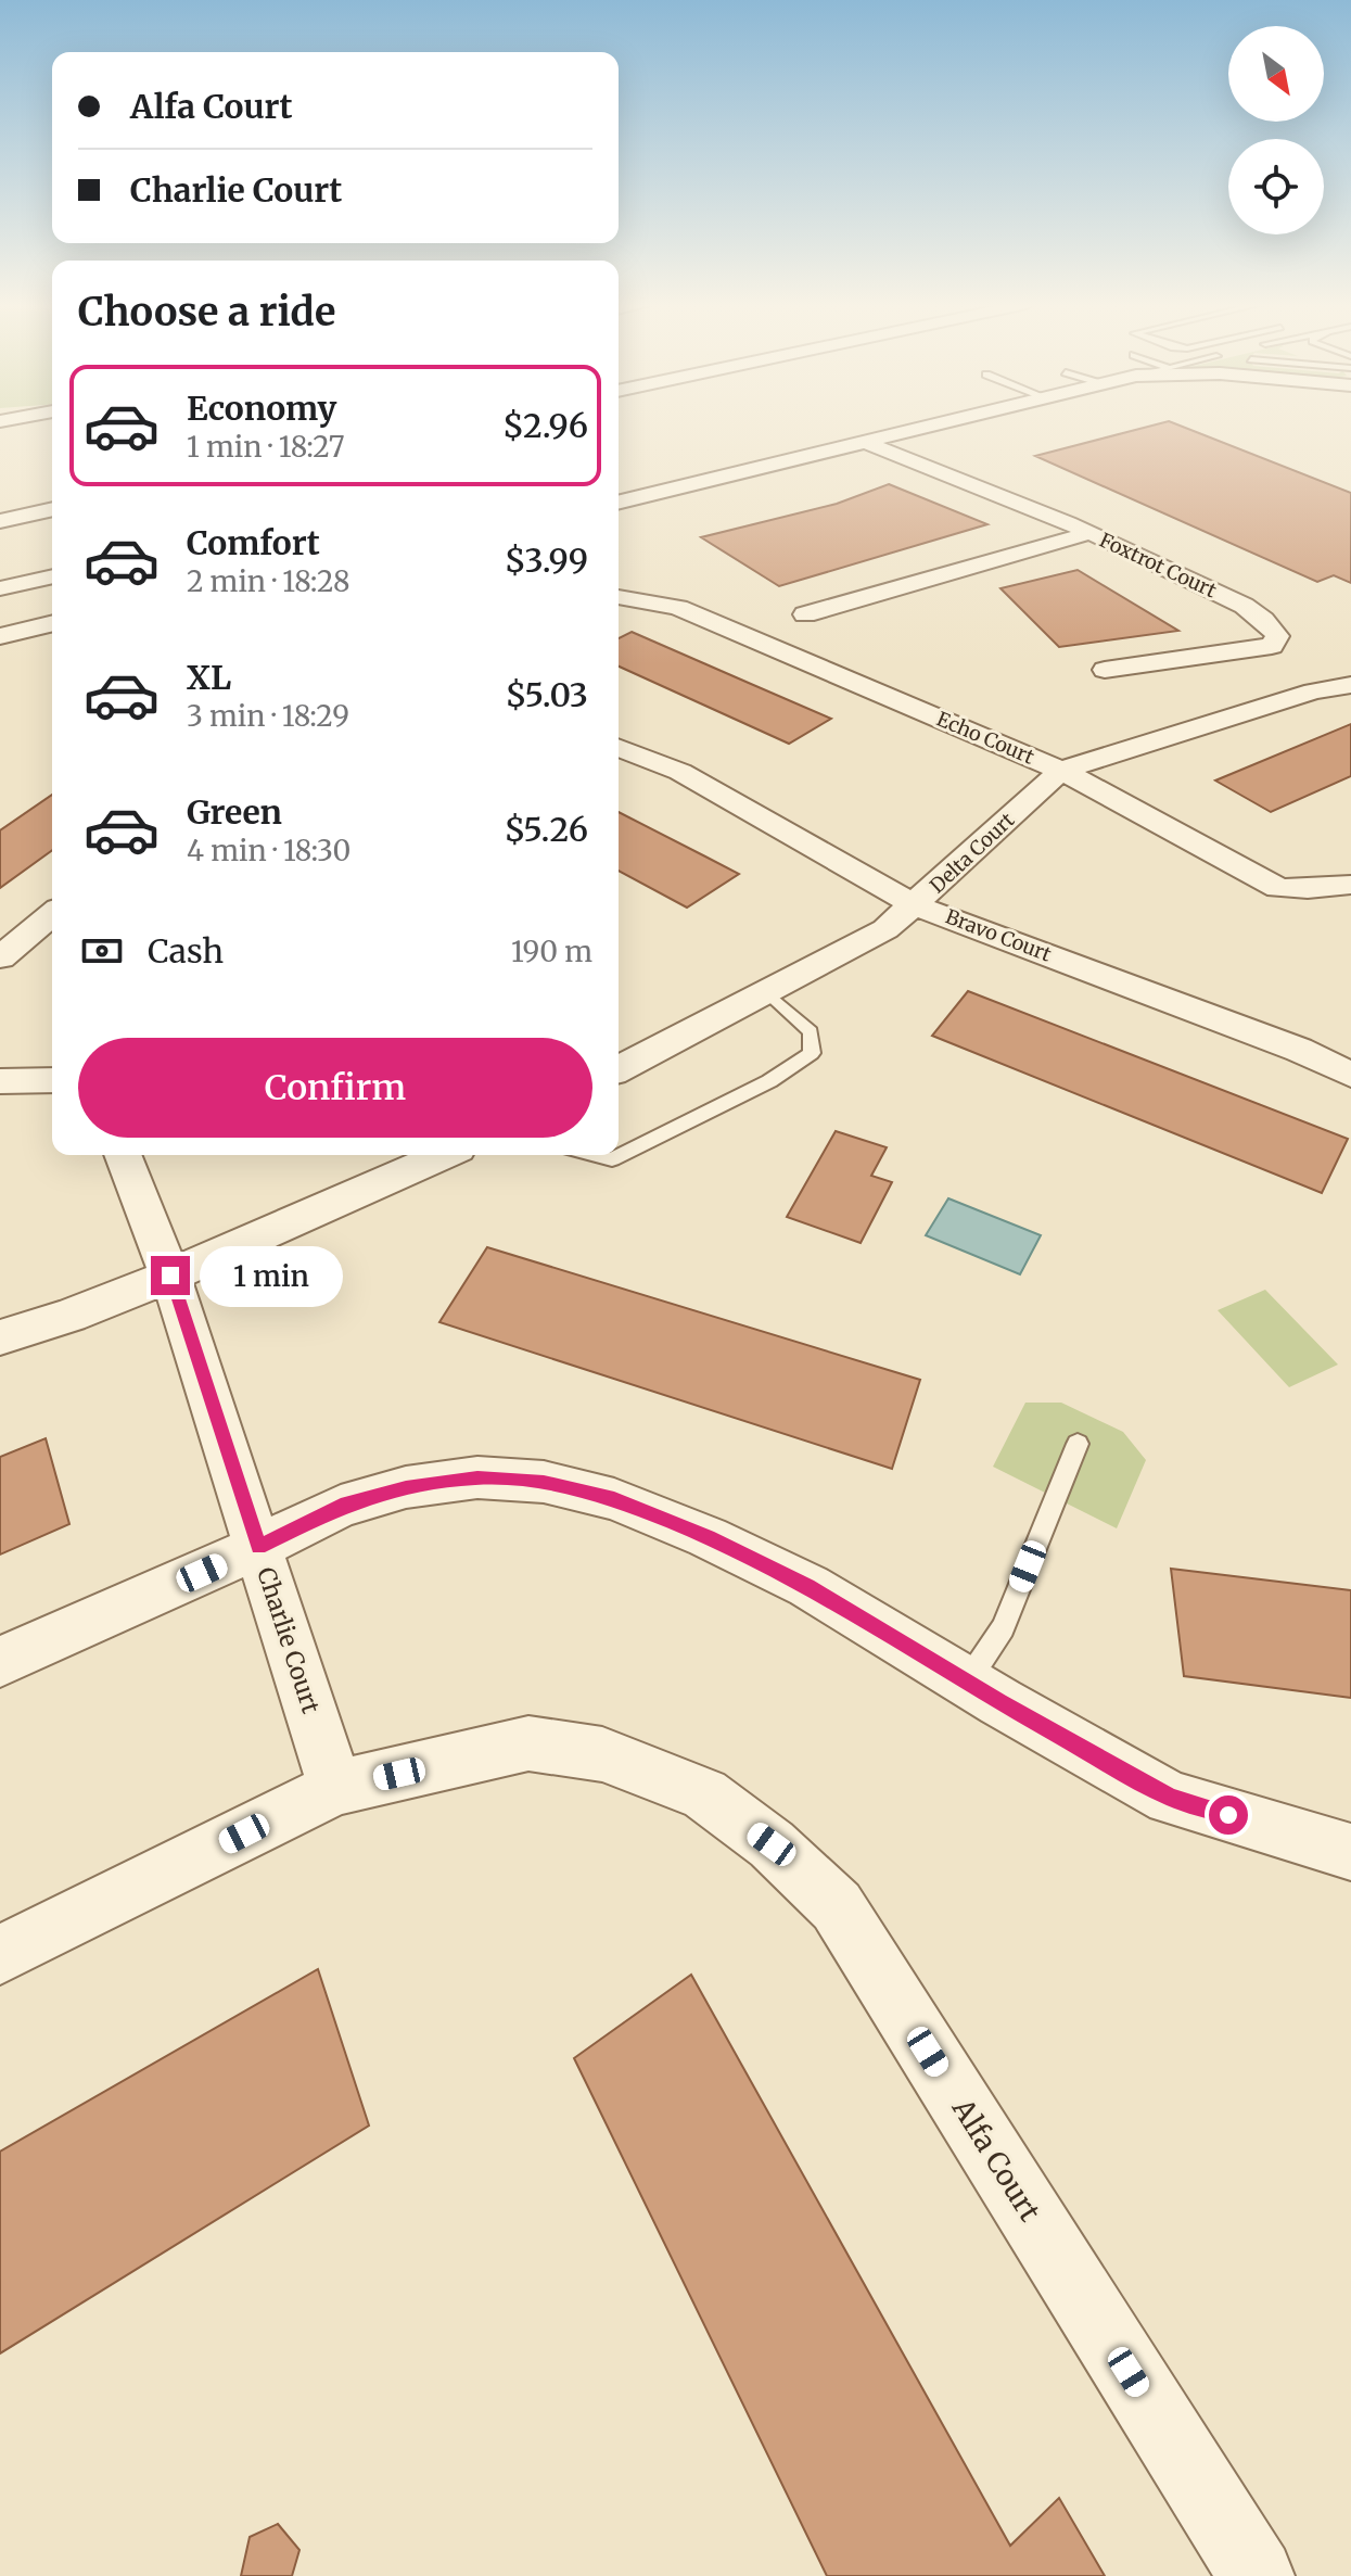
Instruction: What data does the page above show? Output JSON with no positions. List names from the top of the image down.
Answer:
{
  "streets": {
    "street": [
      "Foxtrot Court",
      "Echo Court",
      "Delta Court",
      "Bravo Court",
      "Charlie Court",
      "Alfa Court"
    ]
  },
  "crossings": [
    ["Echo Court", "Delta Court"],
    ["Delta Court", "Bravo Court"],
    ["Charlie Court", "Alfa Court"]
  ],
  "north": "bottom right",
  "page": {
    "banner": ["Alfa Court", "Charlie Court"],
    "heading": "Choose a ride",
    "list": [
      {
        "name": "Economy",
        "note": "1 min · 18:27",
        "value": "$2.96"
      },
      {
        "name": "Comfort",
        "note": "2 min · 18:28",
        "value": "$3.99"
      },
      {
        "name": "XL",
        "note": "3 min · 18:29",
        "value": "$5.03"
      },
      {
        "name": "Green",
        "note": "4 min · 18:30",
        "value": "$5.26"
      }
    ],
    "pay": ["Cash", "190 m"],
    "buttons": "Confirm",
    "bubble": "1 min"
  }
}
